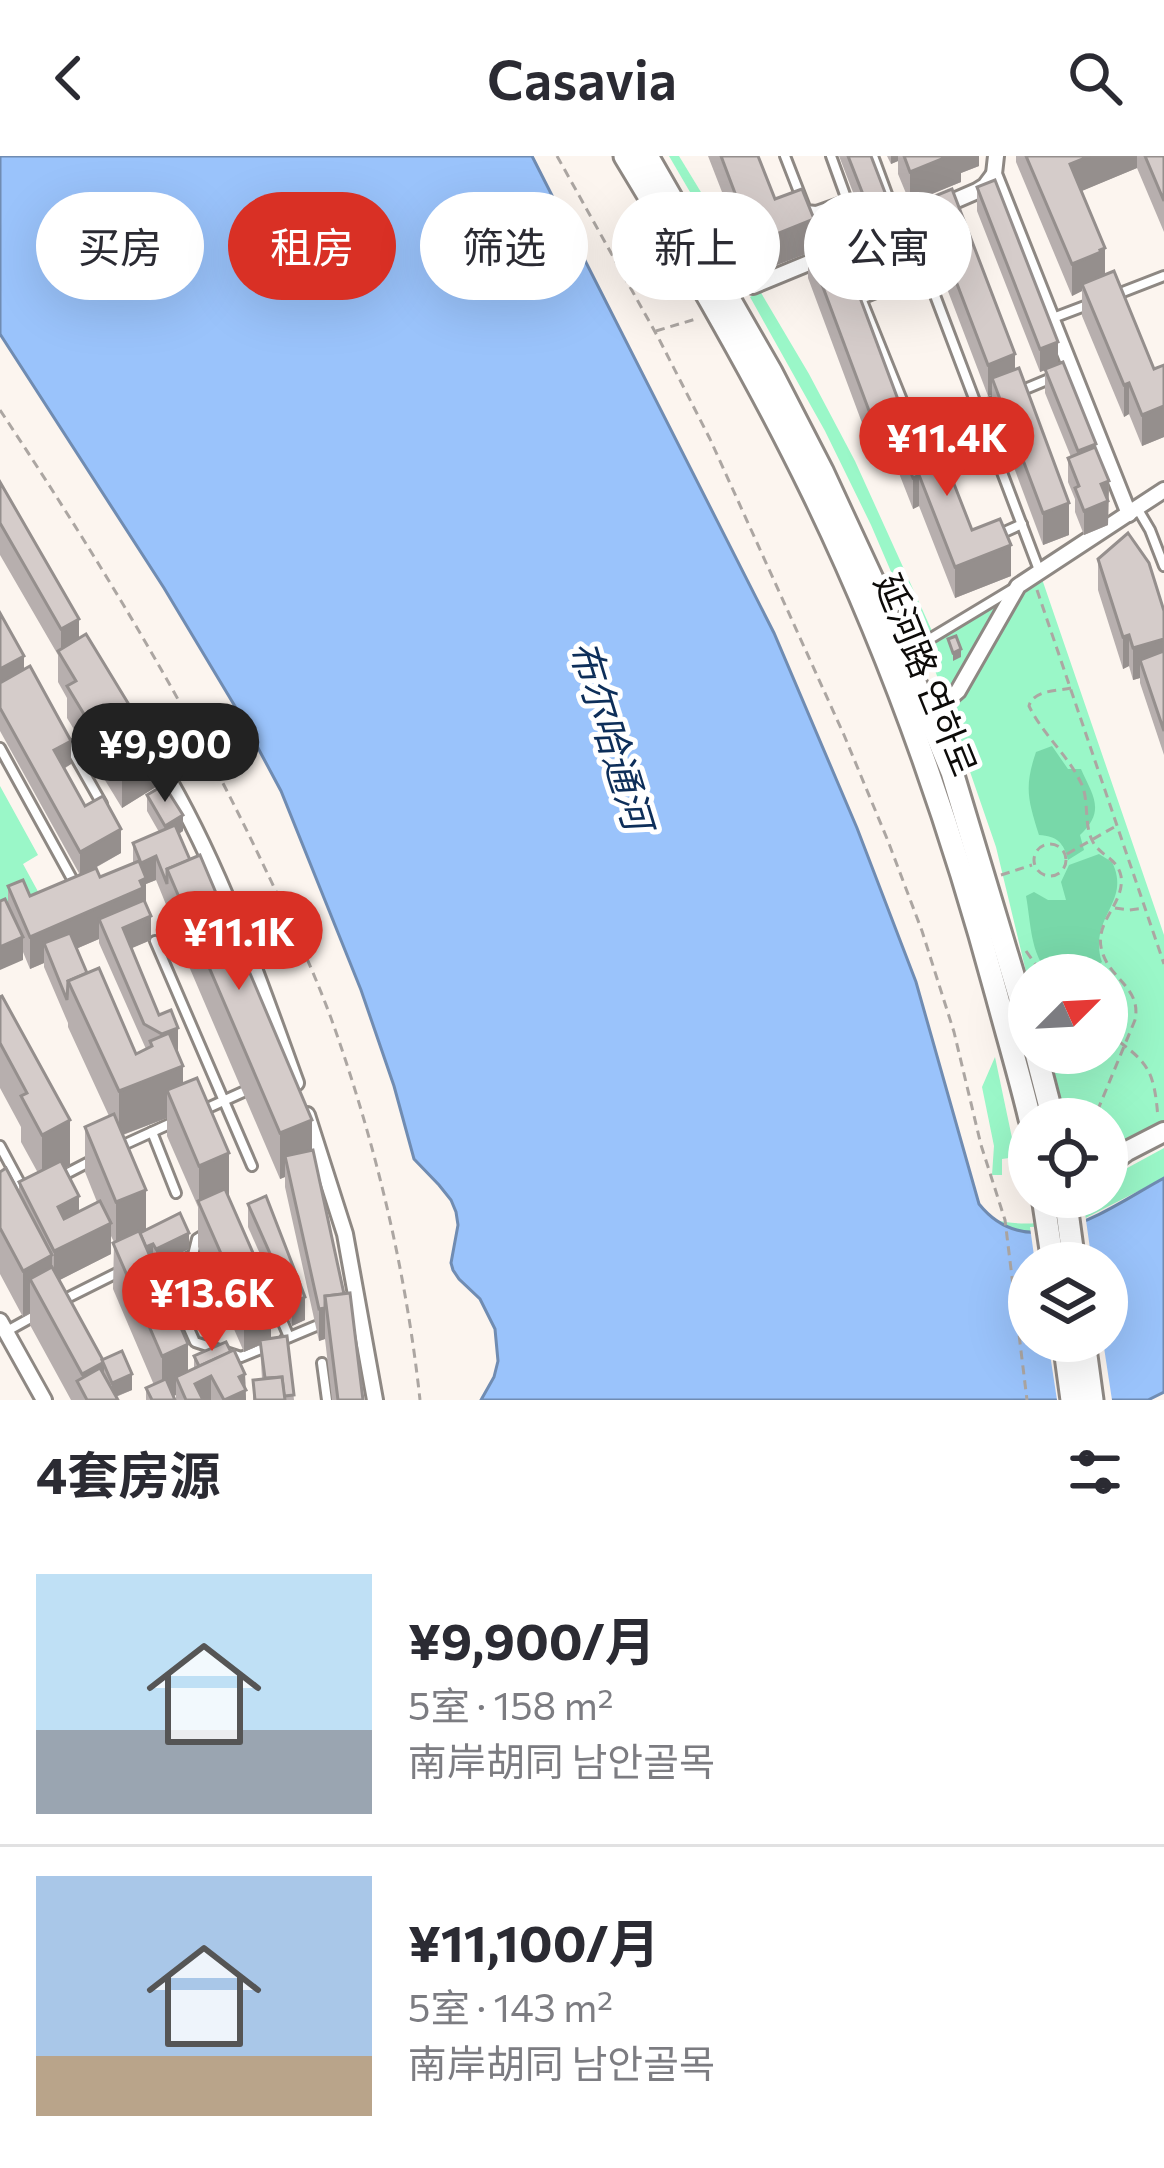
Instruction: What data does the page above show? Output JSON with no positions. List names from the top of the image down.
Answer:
{
  "streets": {
    "main road": ["延河路 연하로"]
  },
  "water": ["布尔哈通河"],
  "north": "top right",
  "page": {
    "header": "Casavia",
    "chip": [
      "买房",
      "租房",
      "筛选",
      "新上",
      "公寓"
    ],
    "price": [
      "¥11.4K",
      "¥9,900",
      "¥11.1K",
      "¥13.6K"
    ],
    "heading": "4套房源",
    "list": [
      {
        "name": "¥9,900/月",
        "note": "5室 · 158 m² · 南岸胡同 남안골목"
      },
      {
        "name": "¥11,100/月",
        "note": "5室 · 143 m² · 南岸胡同 남안골목"
      }
    ]
  }
}
